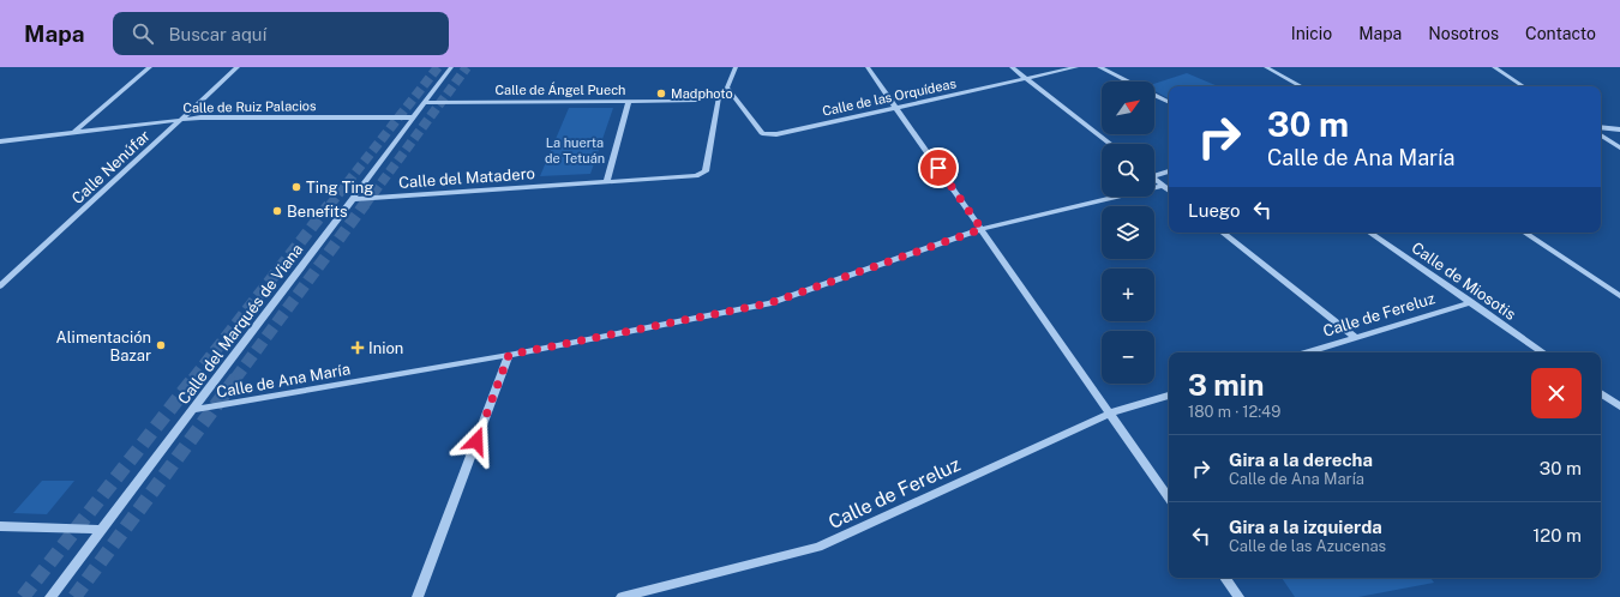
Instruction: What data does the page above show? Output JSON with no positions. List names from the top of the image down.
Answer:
{
  "streets": {
    "street": [
      "Calle de Ángel Puech",
      "Calle de las Orquídeas",
      "Calle de Ruiz Palacios",
      "Calle Nenúfar",
      "Calle del Matadero",
      "Calle de Miosotis",
      "Calle de Fereluz",
      "Calle del Marqués de Viana",
      "Calle de Ana María"
    ]
  },
  "crossings": [
    ["Calle de Ángel Puech", "Calle del Marqués de Viana"],
    ["Calle de las Orquídeas", "Calle del Matadero"],
    ["Calle de Ruiz Palacios", "Calle Nenúfar"],
    ["Calle de Ruiz Palacios", "Calle del Marqués de Viana"],
    ["Calle del Matadero", "Calle del Marqués de Viana"],
    ["Calle de Miosotis", "Calle de Fereluz"],
    ["Calle del Marqués de Viana", "Calle de Ana María"]
  ],
  "parks": ["La huerta de Tetuán"],
  "places": {
    "other": [
      "Madphoto",
      "Ting Ting",
      "Benefits",
      "Alimentación Bazar"
    ],
    "health": ["Inion"]
  },
  "north": "top right",
  "page": {
    "header": "Mapa",
    "search": "Buscar aquí",
    "nav": [
      "Inicio",
      "Mapa",
      "Nosotros",
      "Contacto"
    ],
    "map_buttons": ["+", "−"],
    "turn": ["30 m", "Calle de Ana María"],
    "then": "Luego",
    "heading": ["3 min", "180 m · 12:49"],
    "list": [
      {
        "name": "Gira a la derecha",
        "note": "Calle de Ana María",
        "value": "30 m"
      },
      {
        "name": "Gira a la izquierda",
        "note": "Calle de las Azucenas",
        "value": "120 m"
      }
    ]
  }
}
